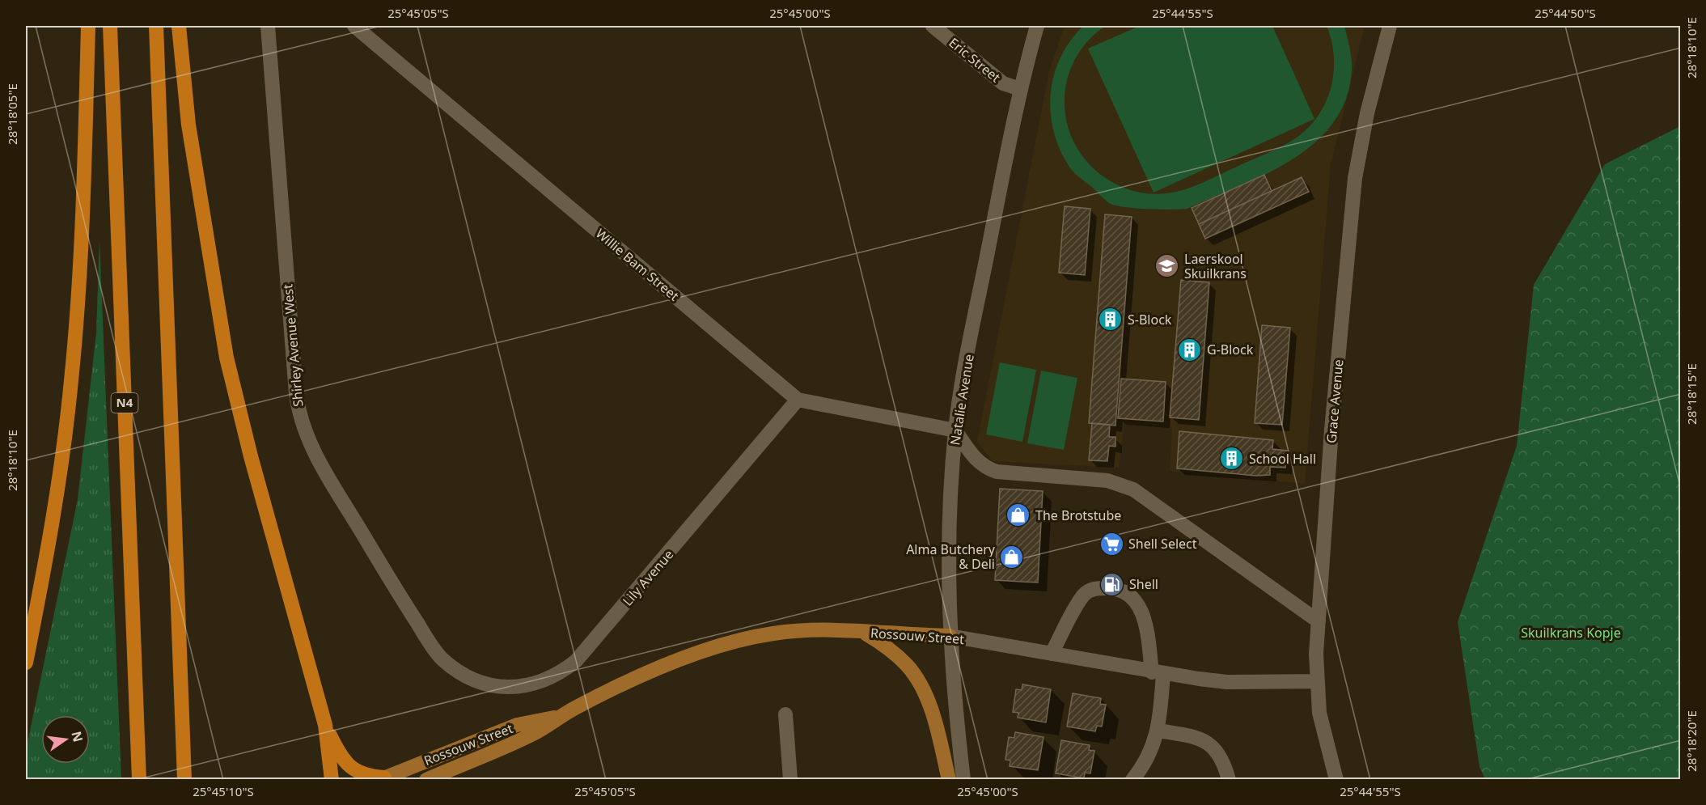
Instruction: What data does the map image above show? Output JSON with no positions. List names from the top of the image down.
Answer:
{
  "streets": {
    "highway": ["N4"],
    "main road": ["Rossouw Street"],
    "street": [
      "Eric Street",
      "Willie Bam Street",
      "Shirley Avenue West",
      "Natalie Avenue",
      "Grace Avenue",
      "Lily Avenue"
    ]
  },
  "crossings": [
    ["Eric Street", "Natalie Avenue"],
    ["Willie Bam Street", "Natalie Avenue"],
    ["Willie Bam Street", "Lily Avenue"],
    ["Shirley Avenue West", "Lily Avenue"],
    ["Natalie Avenue", "Rossouw Street"],
    ["Grace Avenue", "Rossouw Street"]
  ],
  "parks": ["Skuilkrans Kopje"],
  "places": {
    "school or university": ["Laerskool Skuilkrans"],
    "building": ["S-Block", "G-Block", "School Hall"],
    "shop": ["The Brotstube", "Alma Butchery & Deli"],
    "supermarket": ["Shell Select"],
    "fuel station": ["Shell"]
  },
  "north": "right",
  "coordinates": [
    "25°45'05\"S",
    "25°45'00\"S",
    "25°44'55\"S",
    "25°44'50\"S",
    "28°18'10\"E",
    "28°18'05\"E",
    "28°18'15\"E",
    "28°18'20\"E",
    "25°45'10\"S"
  ]
}
